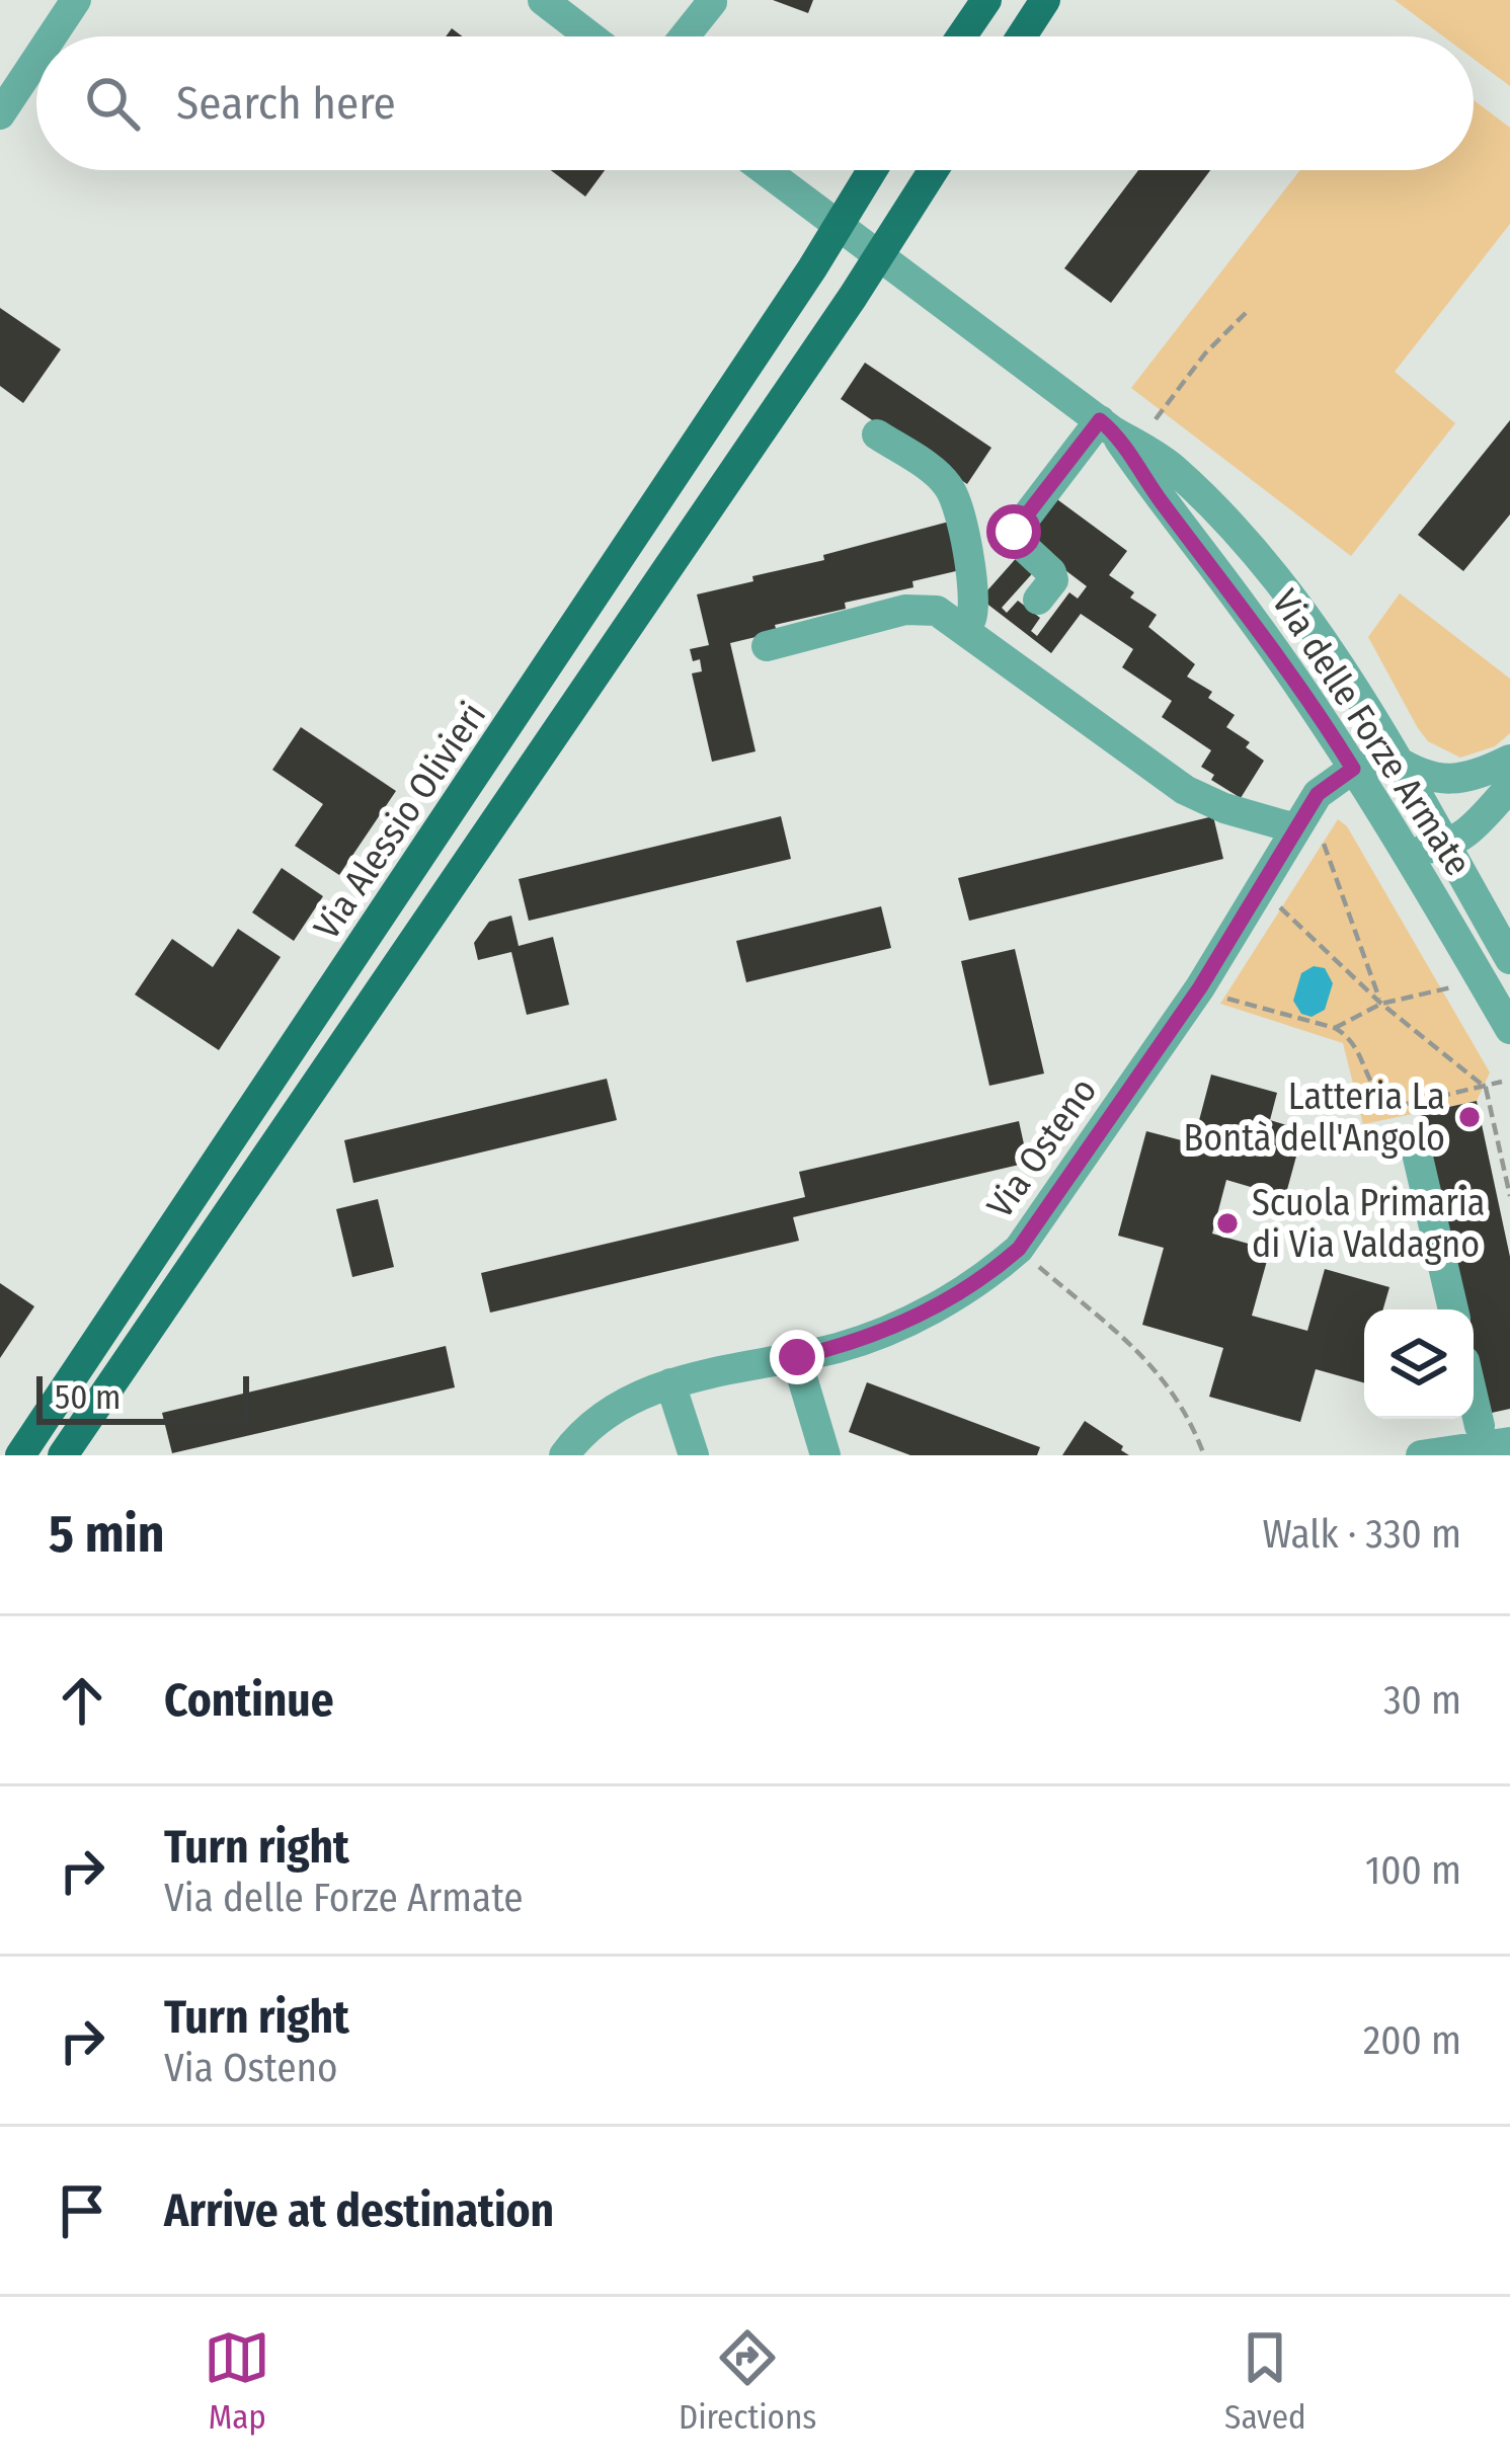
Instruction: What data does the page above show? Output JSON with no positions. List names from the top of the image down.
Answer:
{
  "streets": {
    "main road": ["Via Alessio Olivieri"],
    "street": ["Via delle Forze Armate", "Via Osteno"]
  },
  "crossings": [
    ["Via delle Forze Armate", "Via Alessio Olivieri"],
    ["Via delle Forze Armate", "Via Osteno"]
  ],
  "places": ["Latteria La Bontà dell'Angolo", "Scuola Primaria di Via Valdagno"],
  "scale_bar": "50 m",
  "page": {
    "search": "Search here",
    "scale": "50 m",
    "heading": ["5 min", "Walk · 330 m"],
    "list": [
      ["Continue", "30 m"],
      ["Turn right", "Via delle Forze Armate", "100 m"],
      ["Turn right", "Via Osteno", "200 m"],
      "Arrive at destination"
    ],
    "nav": ["Map", "Directions", "Saved"]
  }
}
